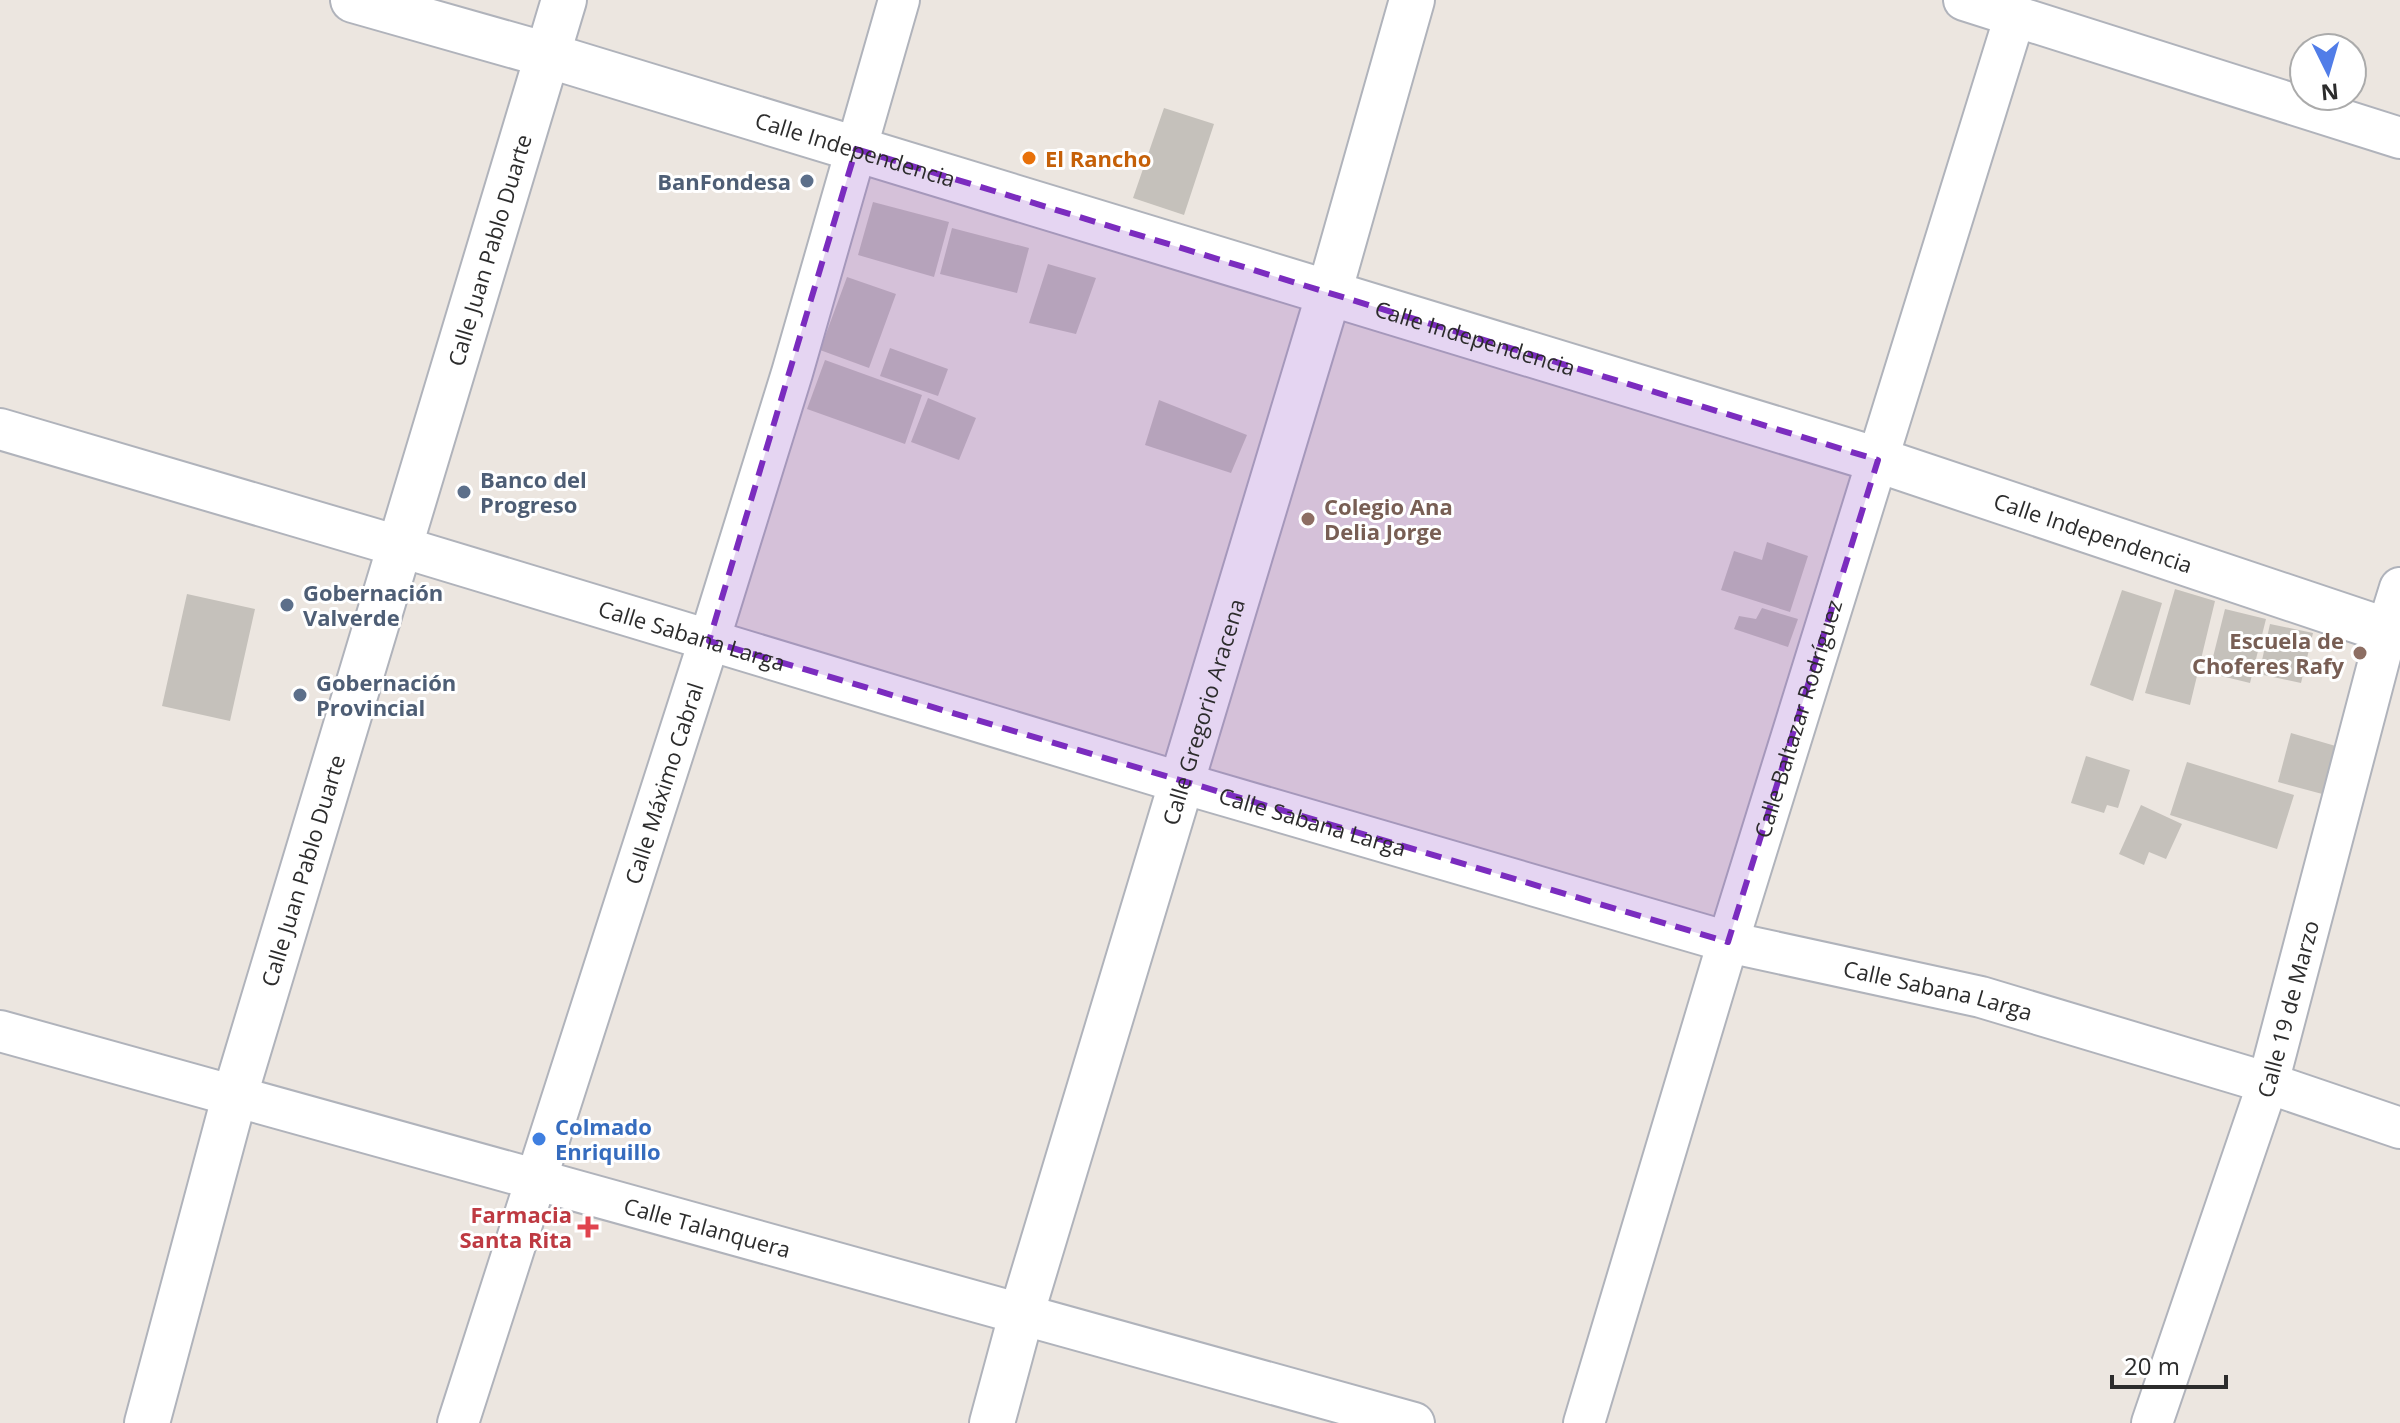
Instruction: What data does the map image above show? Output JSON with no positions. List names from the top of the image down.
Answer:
{
  "streets": {
    "street": [
      "Calle Independencia",
      "Calle Juan Pablo Duarte",
      "Calle Sabana Larga",
      "Calle Gregorio Aracena",
      "Calle Baltazar Rodríguez",
      "Calle Máximo Cabral",
      "Calle 19 de Marzo",
      "Calle Talanquera"
    ]
  },
  "crossings": [
    ["Calle Independencia", "Calle Juan Pablo Duarte"],
    ["Calle Independencia", "Calle Gregorio Aracena"],
    ["Calle Independencia", "Calle Baltazar Rodríguez"],
    ["Calle Independencia", "Calle Máximo Cabral"],
    ["Calle Independencia", "Calle 19 de Marzo"],
    ["Calle Juan Pablo Duarte", "Calle Sabana Larga"],
    ["Calle Juan Pablo Duarte", "Calle Talanquera"],
    ["Calle Sabana Larga", "Calle Gregorio Aracena"],
    ["Calle Sabana Larga", "Calle Baltazar Rodríguez"],
    ["Calle Sabana Larga", "Calle Máximo Cabral"],
    ["Calle Sabana Larga", "Calle 19 de Marzo"],
    ["Calle Gregorio Aracena", "Calle Talanquera"],
    ["Calle Máximo Cabral", "Calle Talanquera"]
  ],
  "places": {
    "other": [
      "El Rancho",
      "BanFondesa",
      "Banco del Progreso",
      "Colegio Ana Delia Jorge",
      "Gobernación Valverde",
      "Escuela de Choferes Rafy",
      "Gobernación Provincial",
      "Colmado Enriquillo"
    ],
    "health": ["Farmacia Santa Rita"]
  },
  "scale_bar": "20 m",
  "north": "bottom"
}
